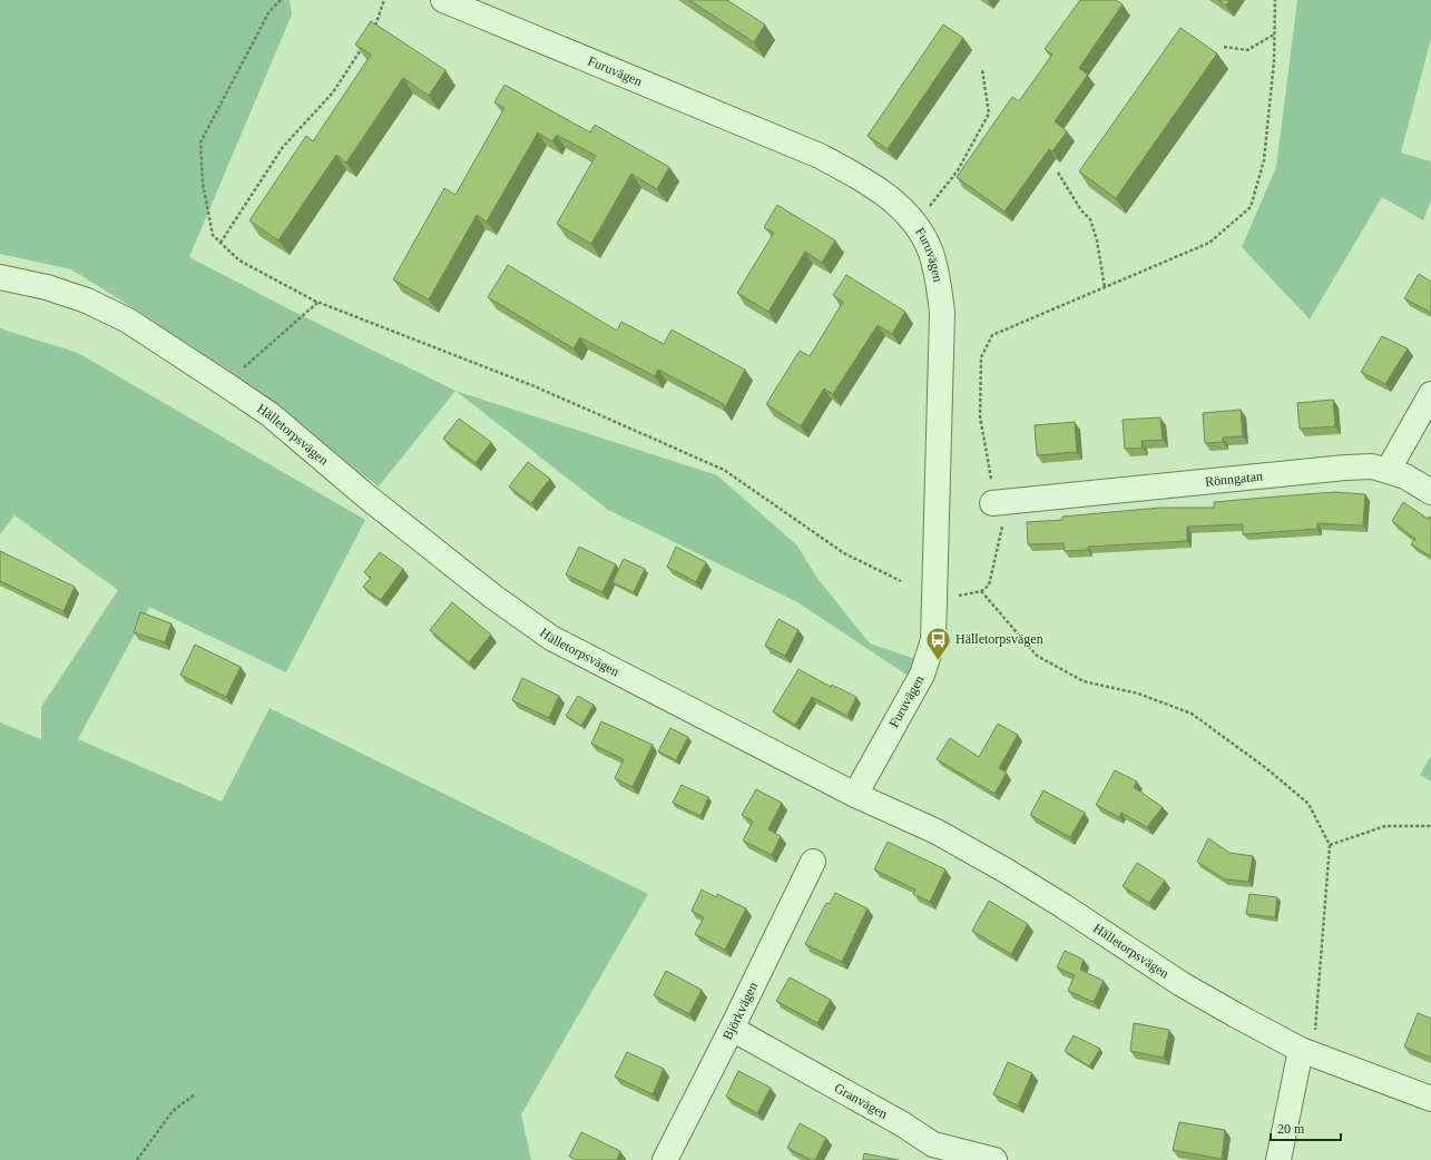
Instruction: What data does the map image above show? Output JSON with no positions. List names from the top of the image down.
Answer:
{
  "streets": {
    "street": [
      "Furuvägen",
      "Hälletorpsvägen",
      "Rönngatan",
      "Björkvägen",
      "Granvägen"
    ]
  },
  "crossings": [
    ["Furuvägen", "Hälletorpsvägen"],
    ["Björkvägen", "Granvägen"]
  ],
  "places": {
    "bus stop": ["Hälletorpsvägen"]
  },
  "scale_bar": "20 m"
}
